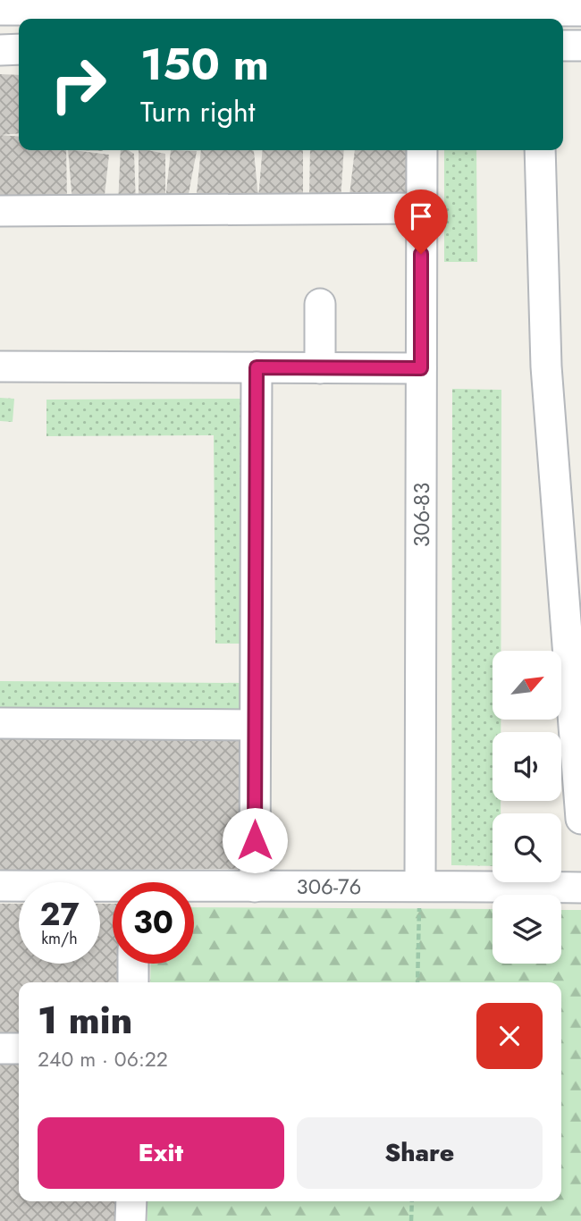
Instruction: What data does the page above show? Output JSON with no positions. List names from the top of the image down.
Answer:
{
  "streets": {
    "street": ["306-83", "306-76"]
  },
  "crossings": [
    ["306-83", "306-76"]
  ],
  "north": "top right",
  "page": {
    "turn": ["150 m", "Turn right"],
    "speed": "27 km/h",
    "limit": "30",
    "heading": ["1 min", "240 m · 06:22"],
    "buttons": ["Exit", "Share"]
  }
}
